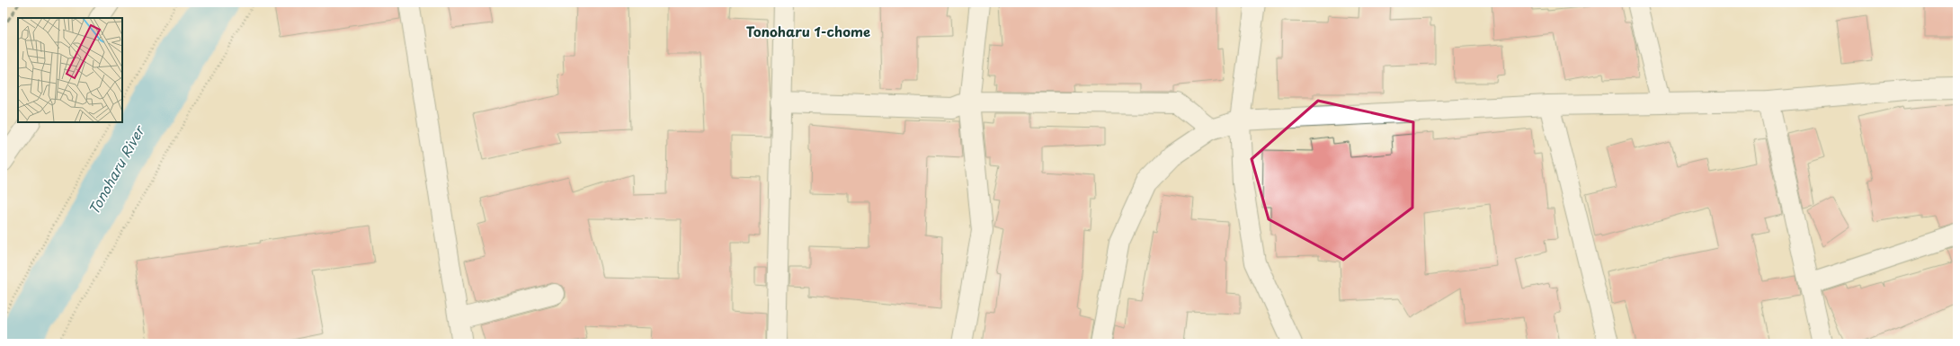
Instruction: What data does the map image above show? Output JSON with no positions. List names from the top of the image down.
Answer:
{
  "districts": ["Tonoharu 1-chome"],
  "water": ["Tonoharu River"]
}
